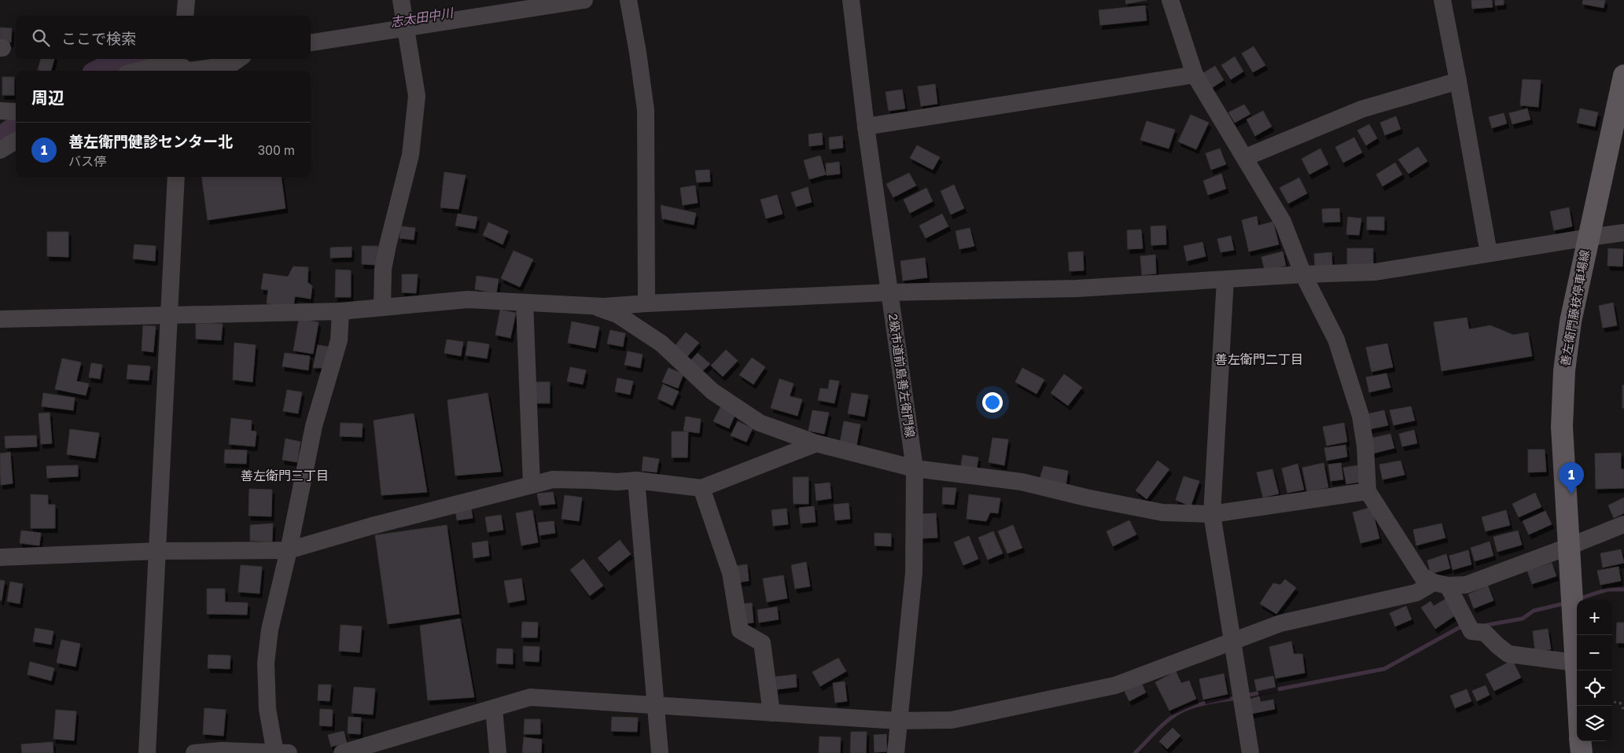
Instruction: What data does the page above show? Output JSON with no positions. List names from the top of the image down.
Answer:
{
  "streets": {
    "main road": ["善左衛門藤枝停車場線"],
    "street": ["2級市道前島善左衛門線"]
  },
  "districts": ["善左衛門二丁目", "善左衛門三丁目"],
  "water": ["志太田中川"],
  "page": {
    "search": "ここで検索",
    "heading": "周辺",
    "list": [
      {
        "mark": "1",
        "name": "善左衛門健診センター北",
        "note": "バス停",
        "value": "300 m"
      }
    ],
    "pins": "1",
    "map_buttons": ["+", "−"]
  }
}
